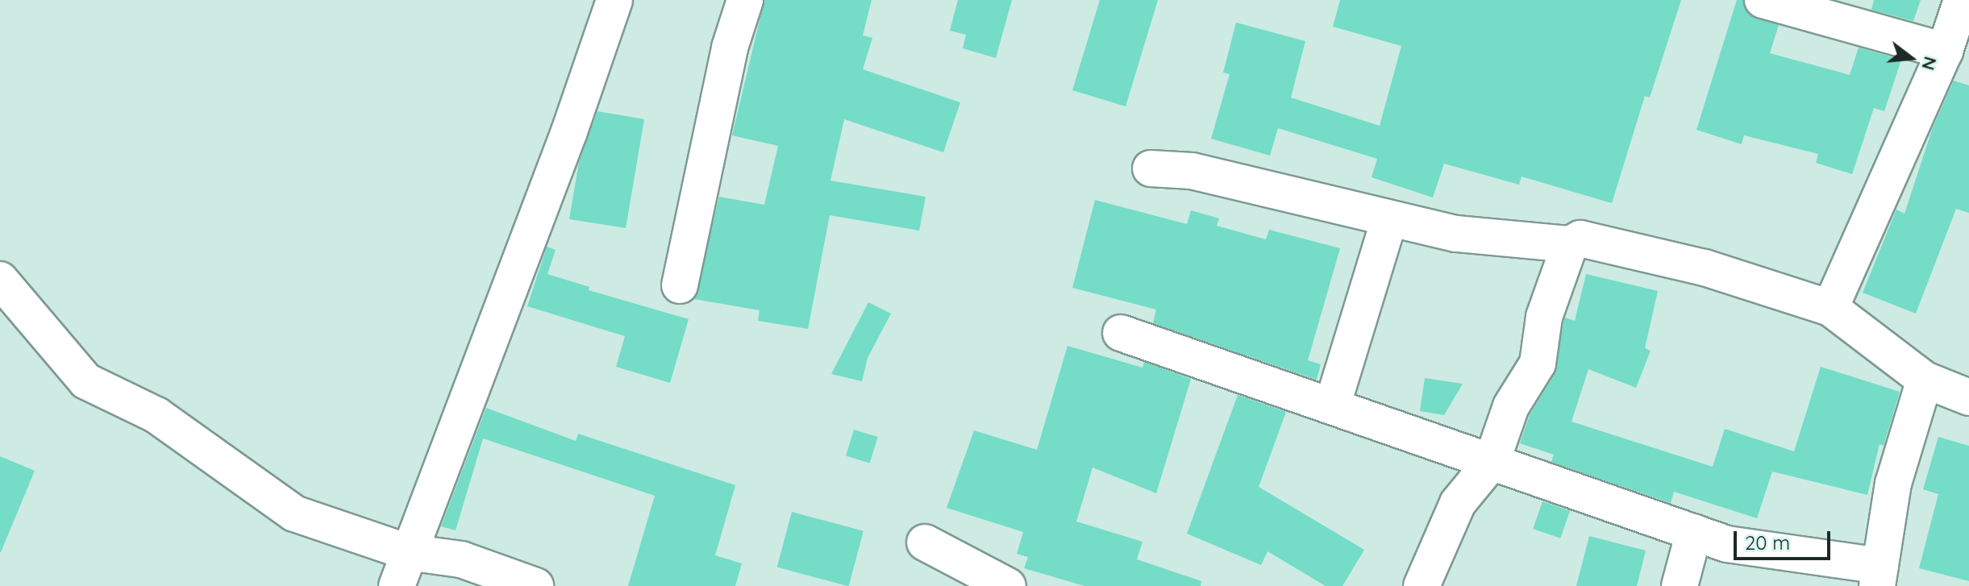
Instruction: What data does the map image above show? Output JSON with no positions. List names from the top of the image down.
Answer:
{
  "scale_bar": "20 m",
  "north": "right"
}
